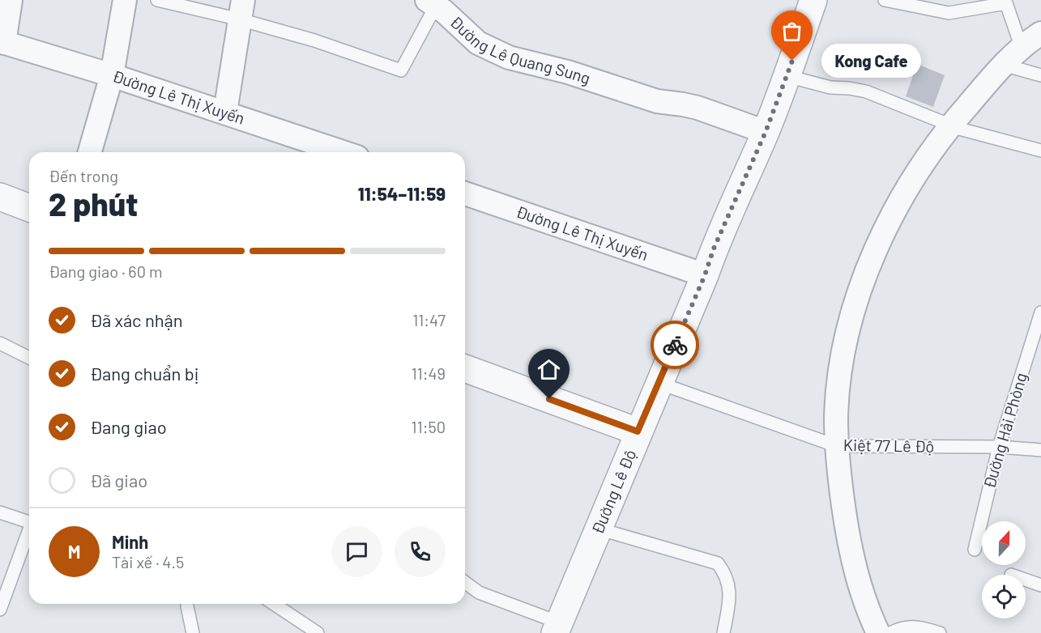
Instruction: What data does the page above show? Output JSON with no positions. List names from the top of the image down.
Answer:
{
  "streets": {
    "street": ["Đường Lê Quang Sung", "Đường Lê Thị Xuyến", "Đường Lê Độ"],
    "lane": ["Đường Hải Phòng", "Kiệt 77 Lê Độ"]
  },
  "crossings": [
    ["Đường Lê Quang Sung", "Đường Lê Độ"],
    ["Đường Lê Thị Xuyến", "Đường Lê Độ"],
    ["Đường Hải Phòng", "Kiệt 77 Lê Độ"],
    ["Kiệt 77 Lê Độ", "Đường Lê Độ"]
  ],
  "places": ["Kong Cafe"],
  "north": "top",
  "page": {
    "bubble": "Kong Cafe",
    "heading": ["2 phút", "Đến trong", "11:54–11:59"],
    "panel": ["Minh", "Tài xế · 4.5"],
    "bar": "Đang giao · 60 m",
    "list": [
      ["Đã xác nhận", "11:47"],
      ["Đang chuẩn bị", "11:49"],
      ["Đang giao", "11:50"],
      "Đã giao"
    ],
    "round": "M"
  }
}
